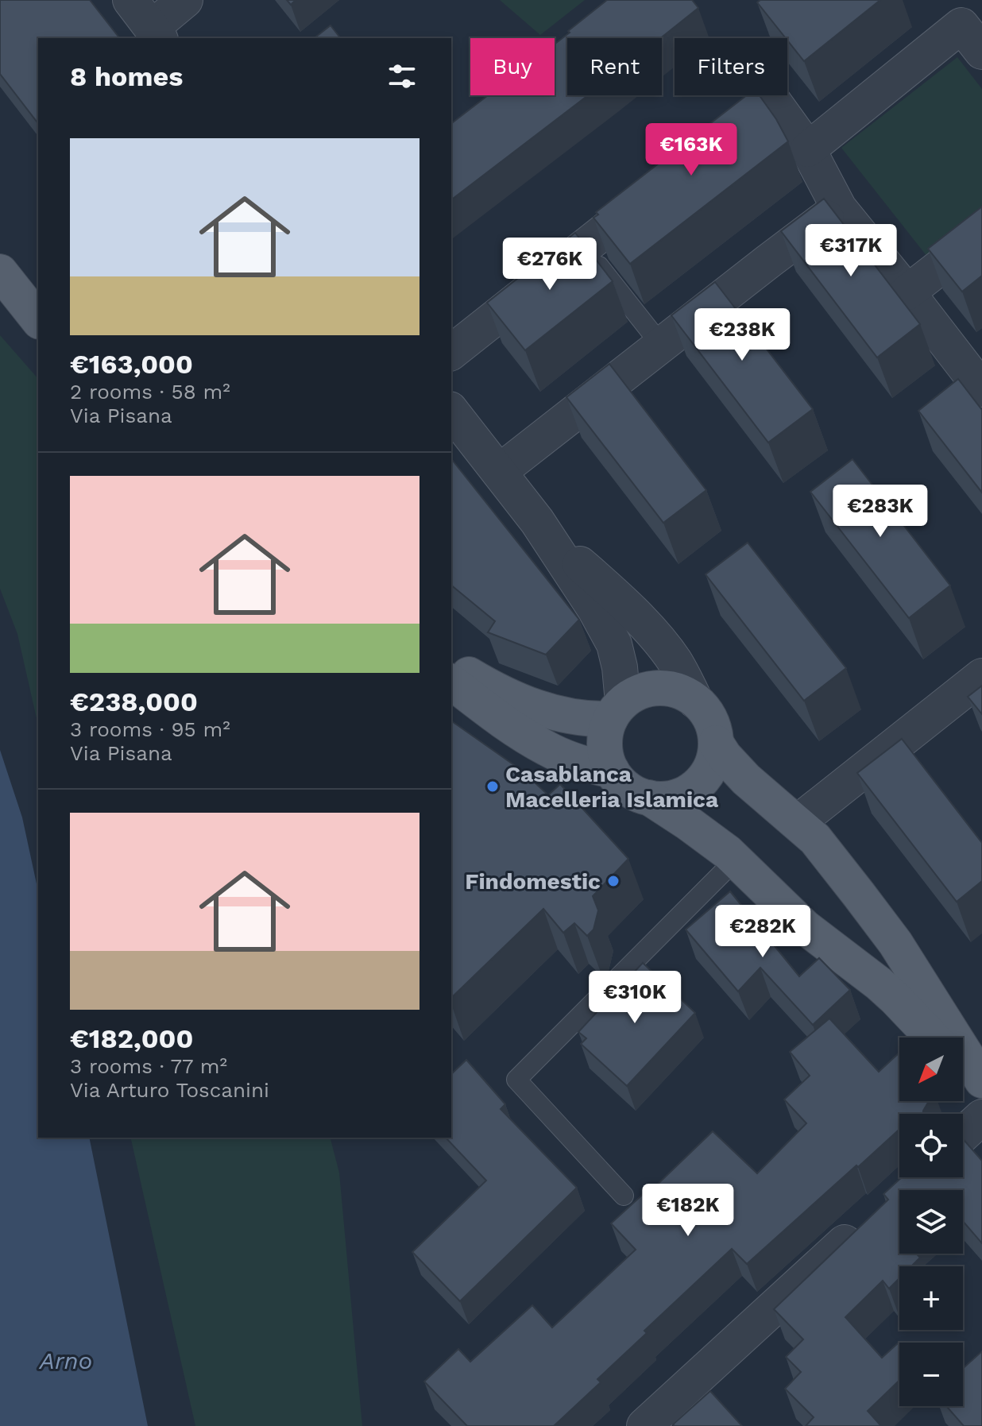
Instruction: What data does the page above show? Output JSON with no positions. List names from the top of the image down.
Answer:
{
  "water": ["Arno"],
  "places": ["Casablanca Macelleria Islamica", "Findomestic"],
  "north": "bottom left",
  "page": {
    "chip": ["Buy", "Rent", "Filters"],
    "heading": "8 homes",
    "list": [
      {
        "name": "€163,000",
        "note": "2 rooms · 58 m² · Via Pisana"
      },
      {
        "name": "€238,000",
        "note": "3 rooms · 95 m² · Via Pisana"
      },
      {
        "name": "€182,000",
        "note": "3 rooms · 77 m² · Via Arturo Toscanini"
      }
    ],
    "price": [
      "€163K",
      "€317K",
      "€276K",
      "€238K",
      "€283K",
      "€282K",
      "€310K",
      "€182K"
    ],
    "map_buttons": ["+", "−"]
  }
}
